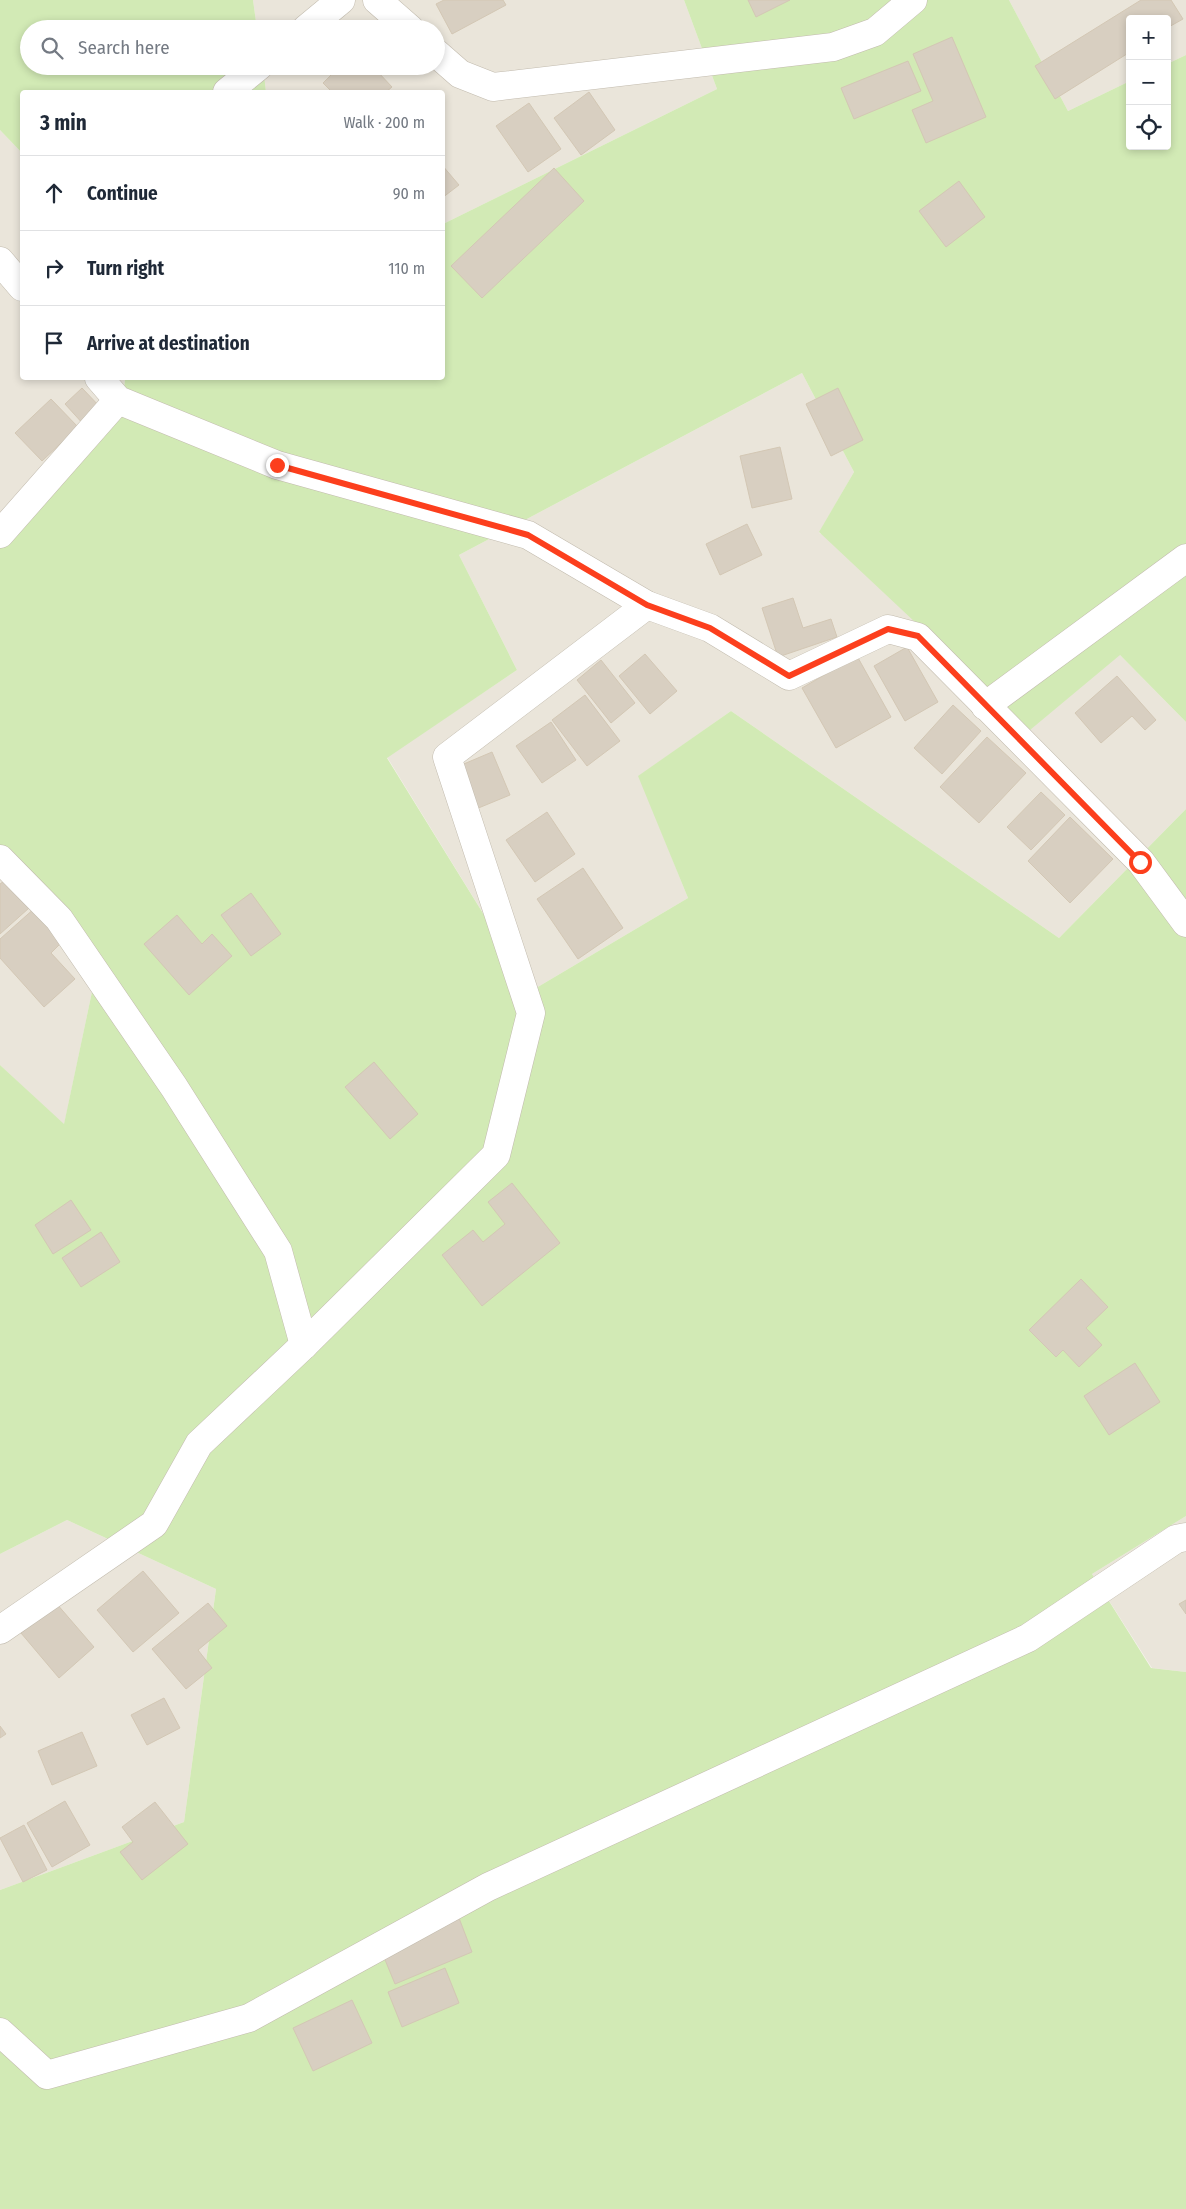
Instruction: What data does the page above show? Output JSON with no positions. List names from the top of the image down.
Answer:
{
  "page": {
    "map_buttons": ["+", "−"],
    "search": "Search here",
    "heading": ["3 min", "Walk · 200 m"],
    "list": [
      ["Continue", "90 m"],
      ["Turn right", "110 m"],
      "Arrive at destination"
    ]
  }
}
